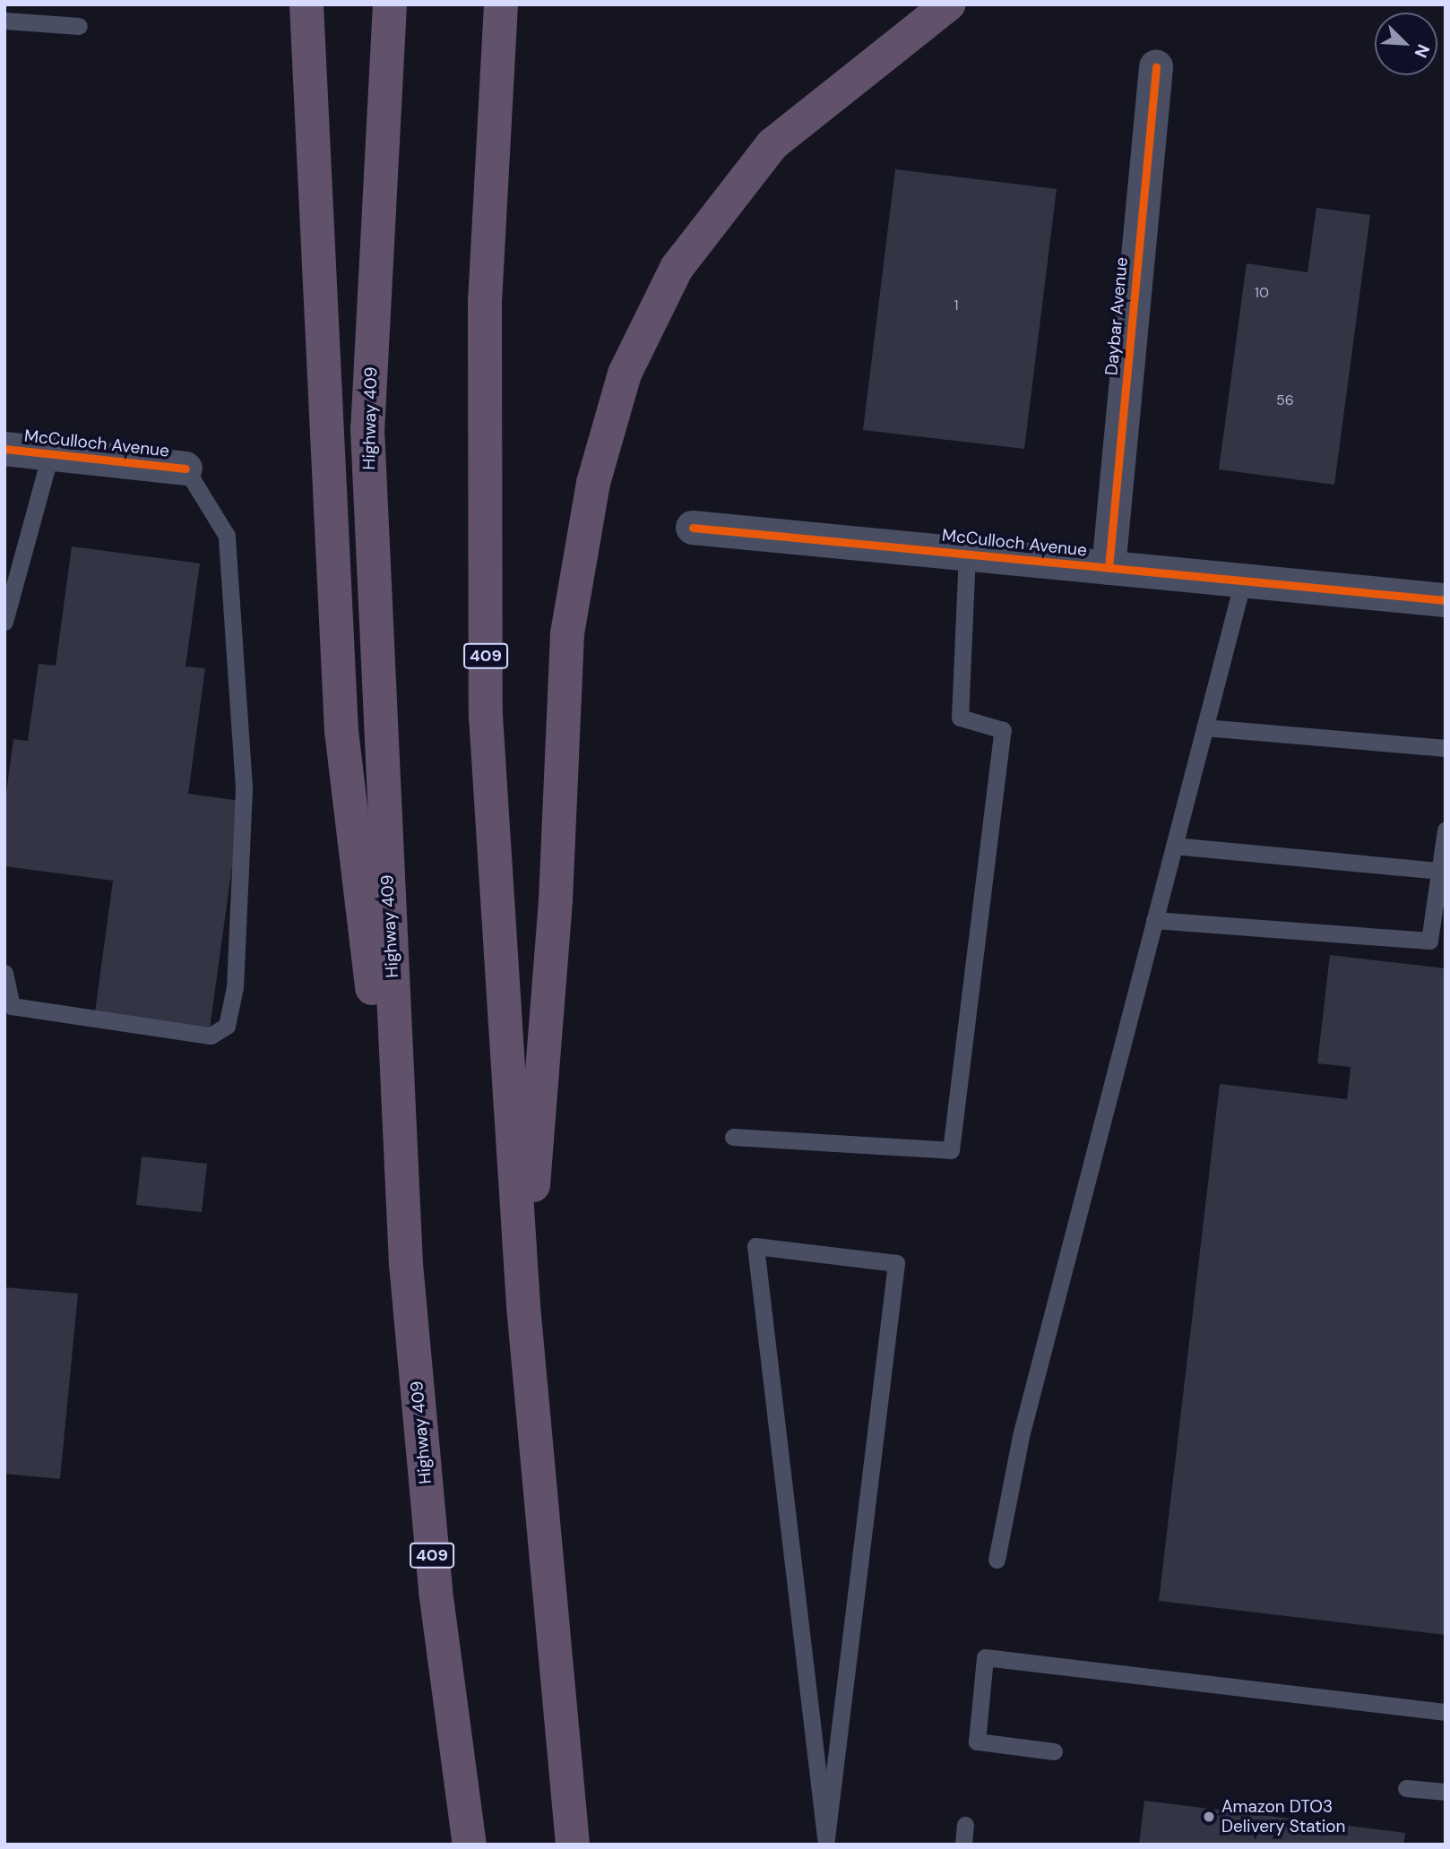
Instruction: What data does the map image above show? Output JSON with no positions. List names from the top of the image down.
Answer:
{
  "streets": {
    "highway": ["Highway 409", "409"],
    "street": ["Daybar Avenue", "McCulloch Avenue"]
  },
  "crossings": [
    ["Daybar Avenue", "McCulloch Avenue"]
  ],
  "places": ["Amazon DTO3 Delivery Station"],
  "house_numbers": ["10", "1", "56"],
  "north": "bottom right"
}
